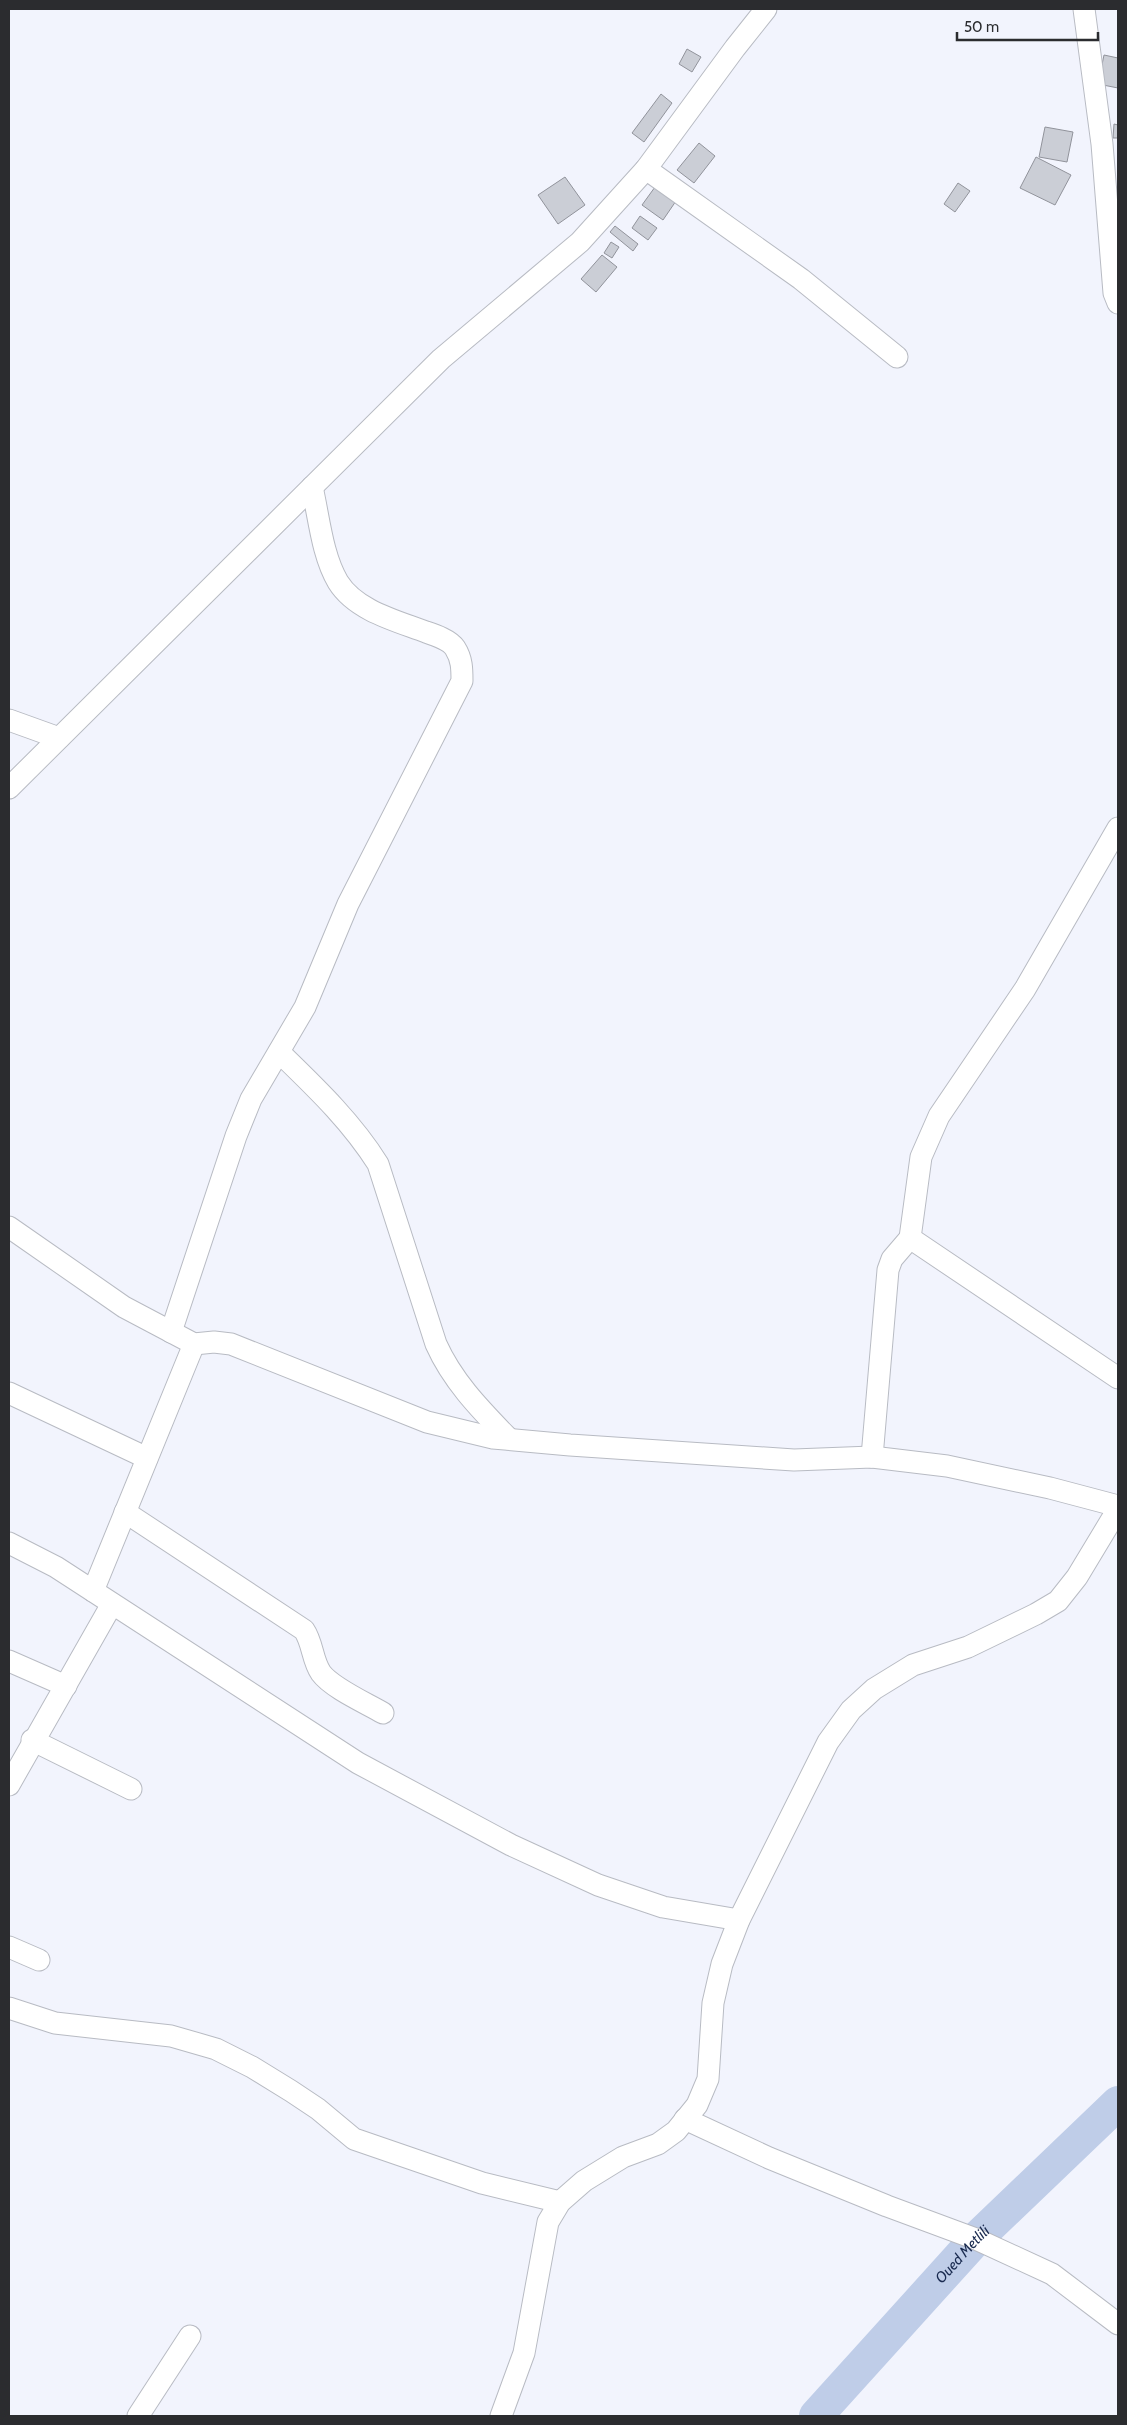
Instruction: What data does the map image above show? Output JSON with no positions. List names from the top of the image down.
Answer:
{
  "water": ["Oued Metlili"],
  "scale_bar": "50 m"
}
